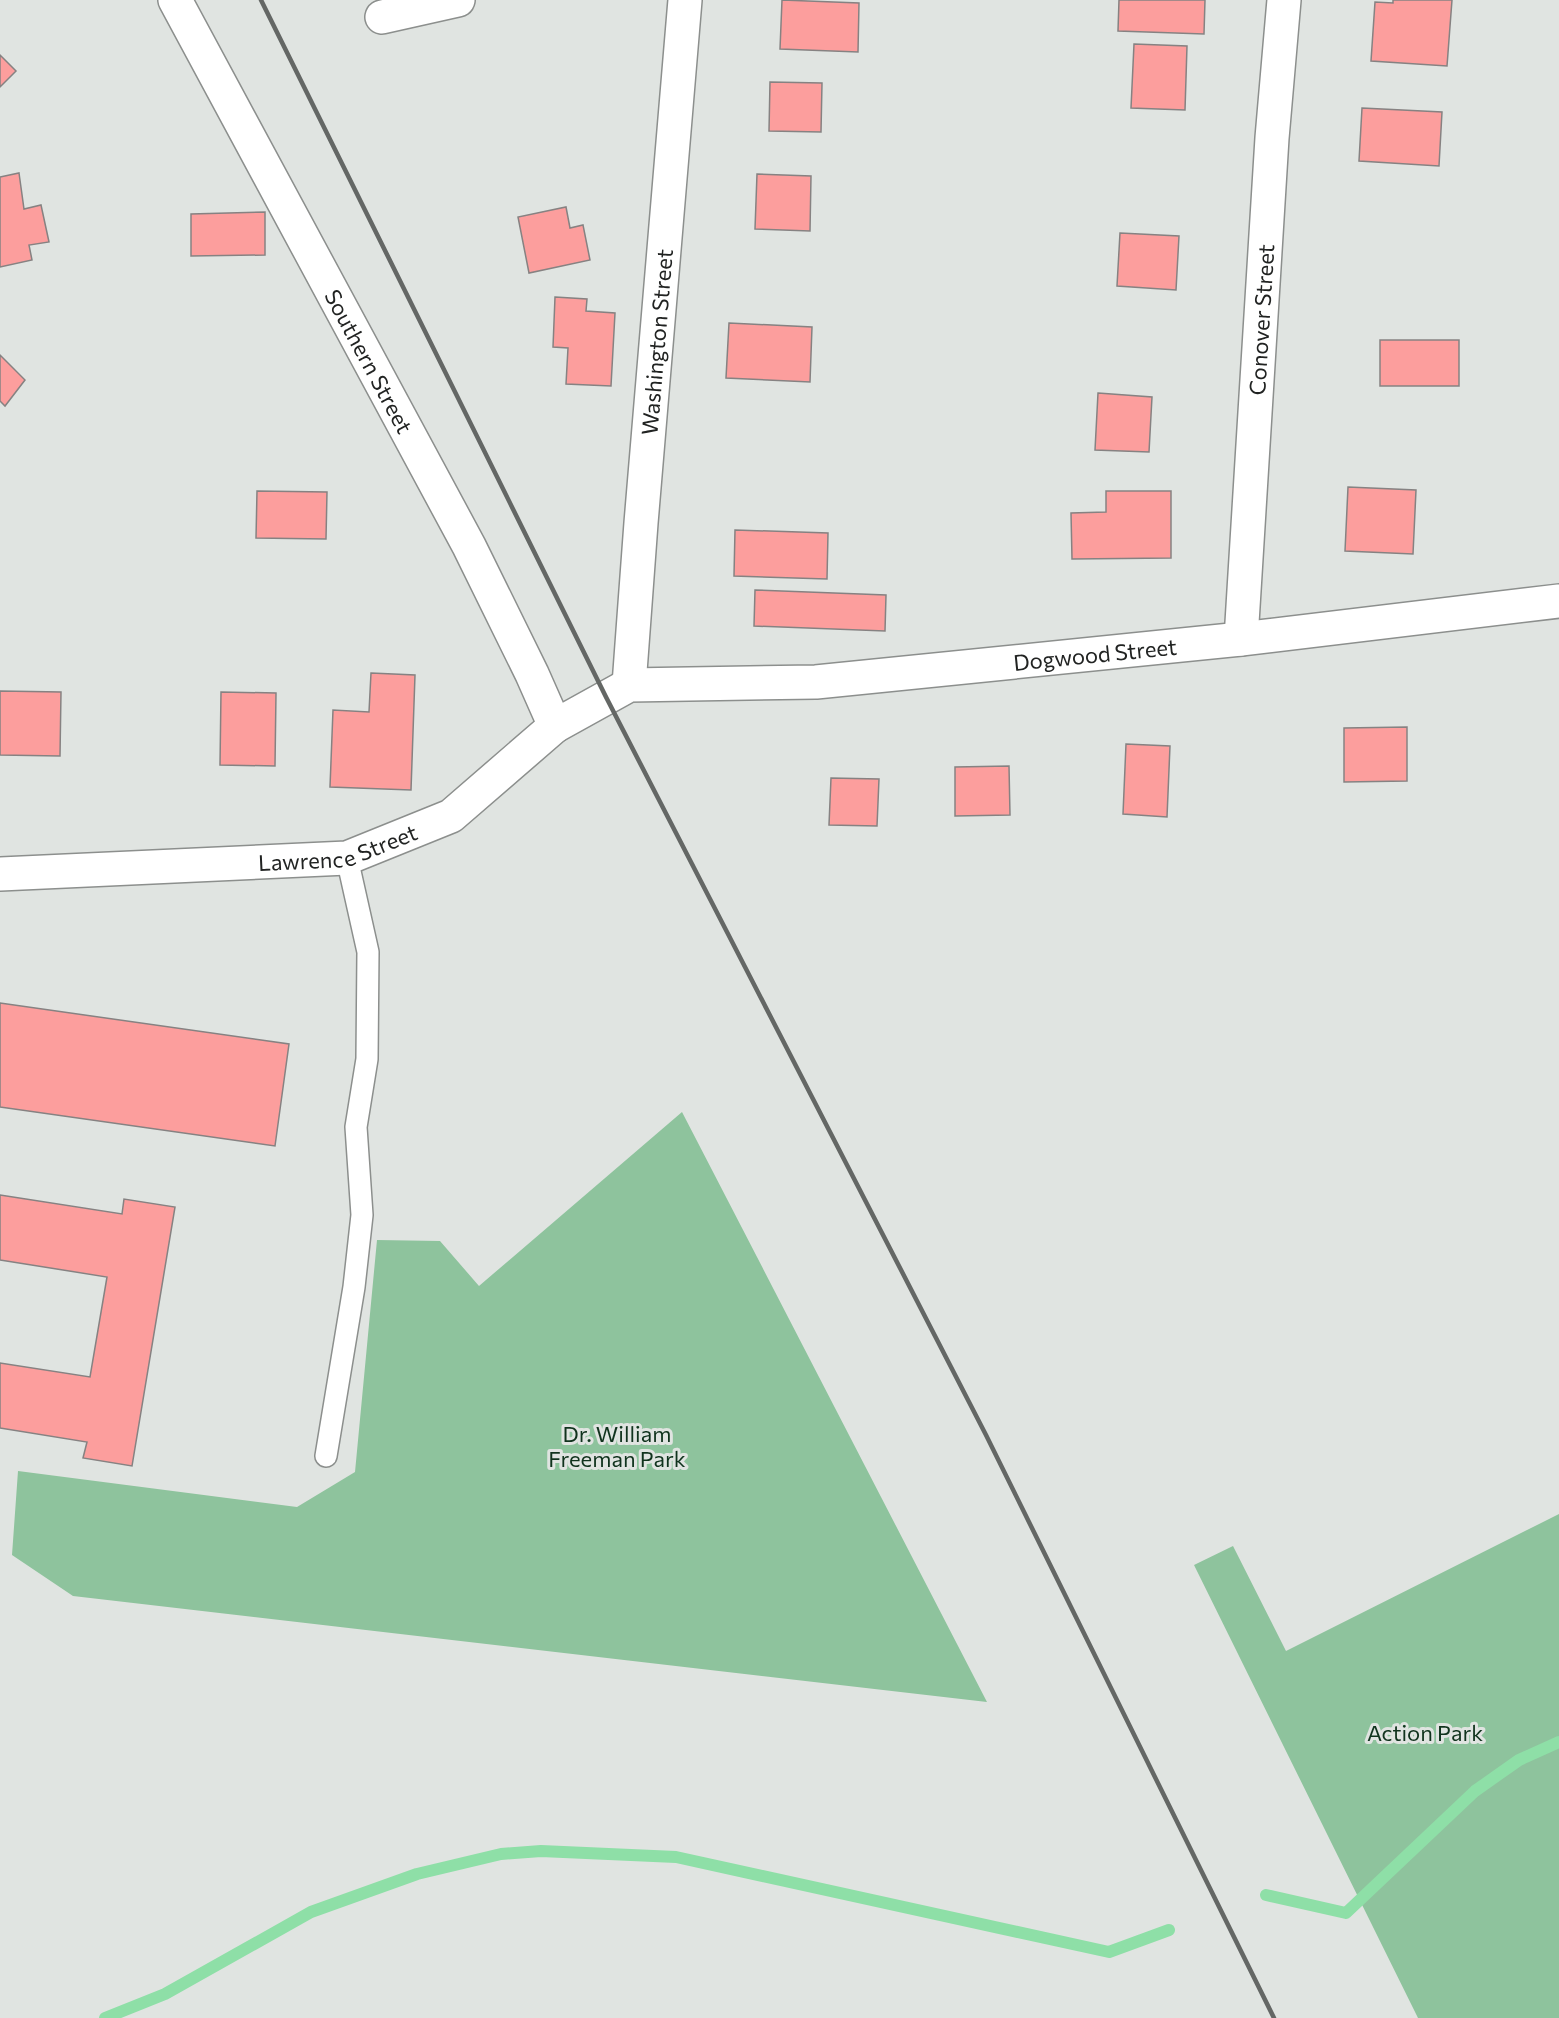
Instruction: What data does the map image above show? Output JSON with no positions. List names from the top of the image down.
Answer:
{
  "streets": {
    "street": [
      "Conover Street",
      "Washington Street",
      "Southern Street",
      "Dogwood Street",
      "Lawrence Street"
    ]
  },
  "crossings": [
    ["Conover Street", "Dogwood Street"],
    ["Washington Street", "Dogwood Street"],
    ["Washington Street", "Lawrence Street"],
    ["Southern Street", "Lawrence Street"],
    ["Dogwood Street", "Lawrence Street"]
  ],
  "parks": ["Dr. William Freeman Park", "Action Park"]
}
